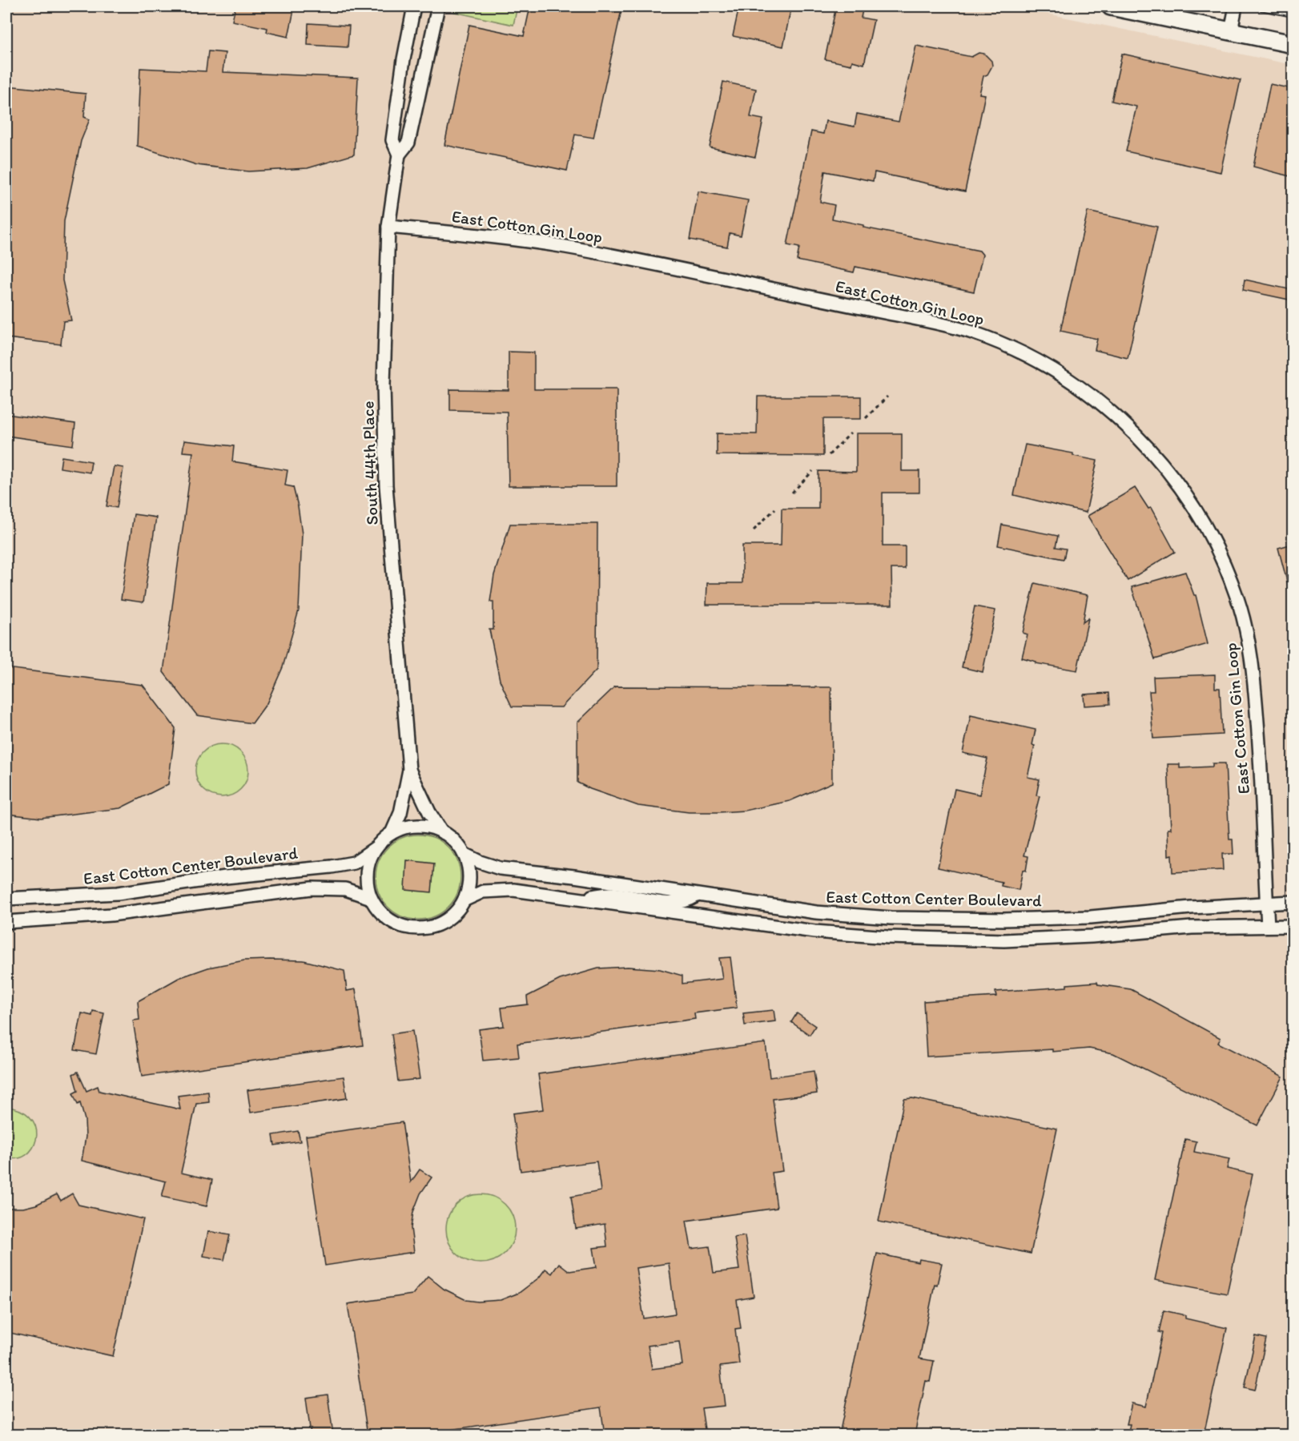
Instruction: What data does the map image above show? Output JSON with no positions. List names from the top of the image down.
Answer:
{
  "streets": {
    "street": ["East Cotton Gin Loop", "South 44th Place", "East Cotton Center Boulevard"]
  },
  "crossings": [
    ["East Cotton Gin Loop", "South 44th Place"],
    ["East Cotton Gin Loop", "East Cotton Center Boulevard"],
    ["South 44th Place", "East Cotton Center Boulevard"]
  ]
}
